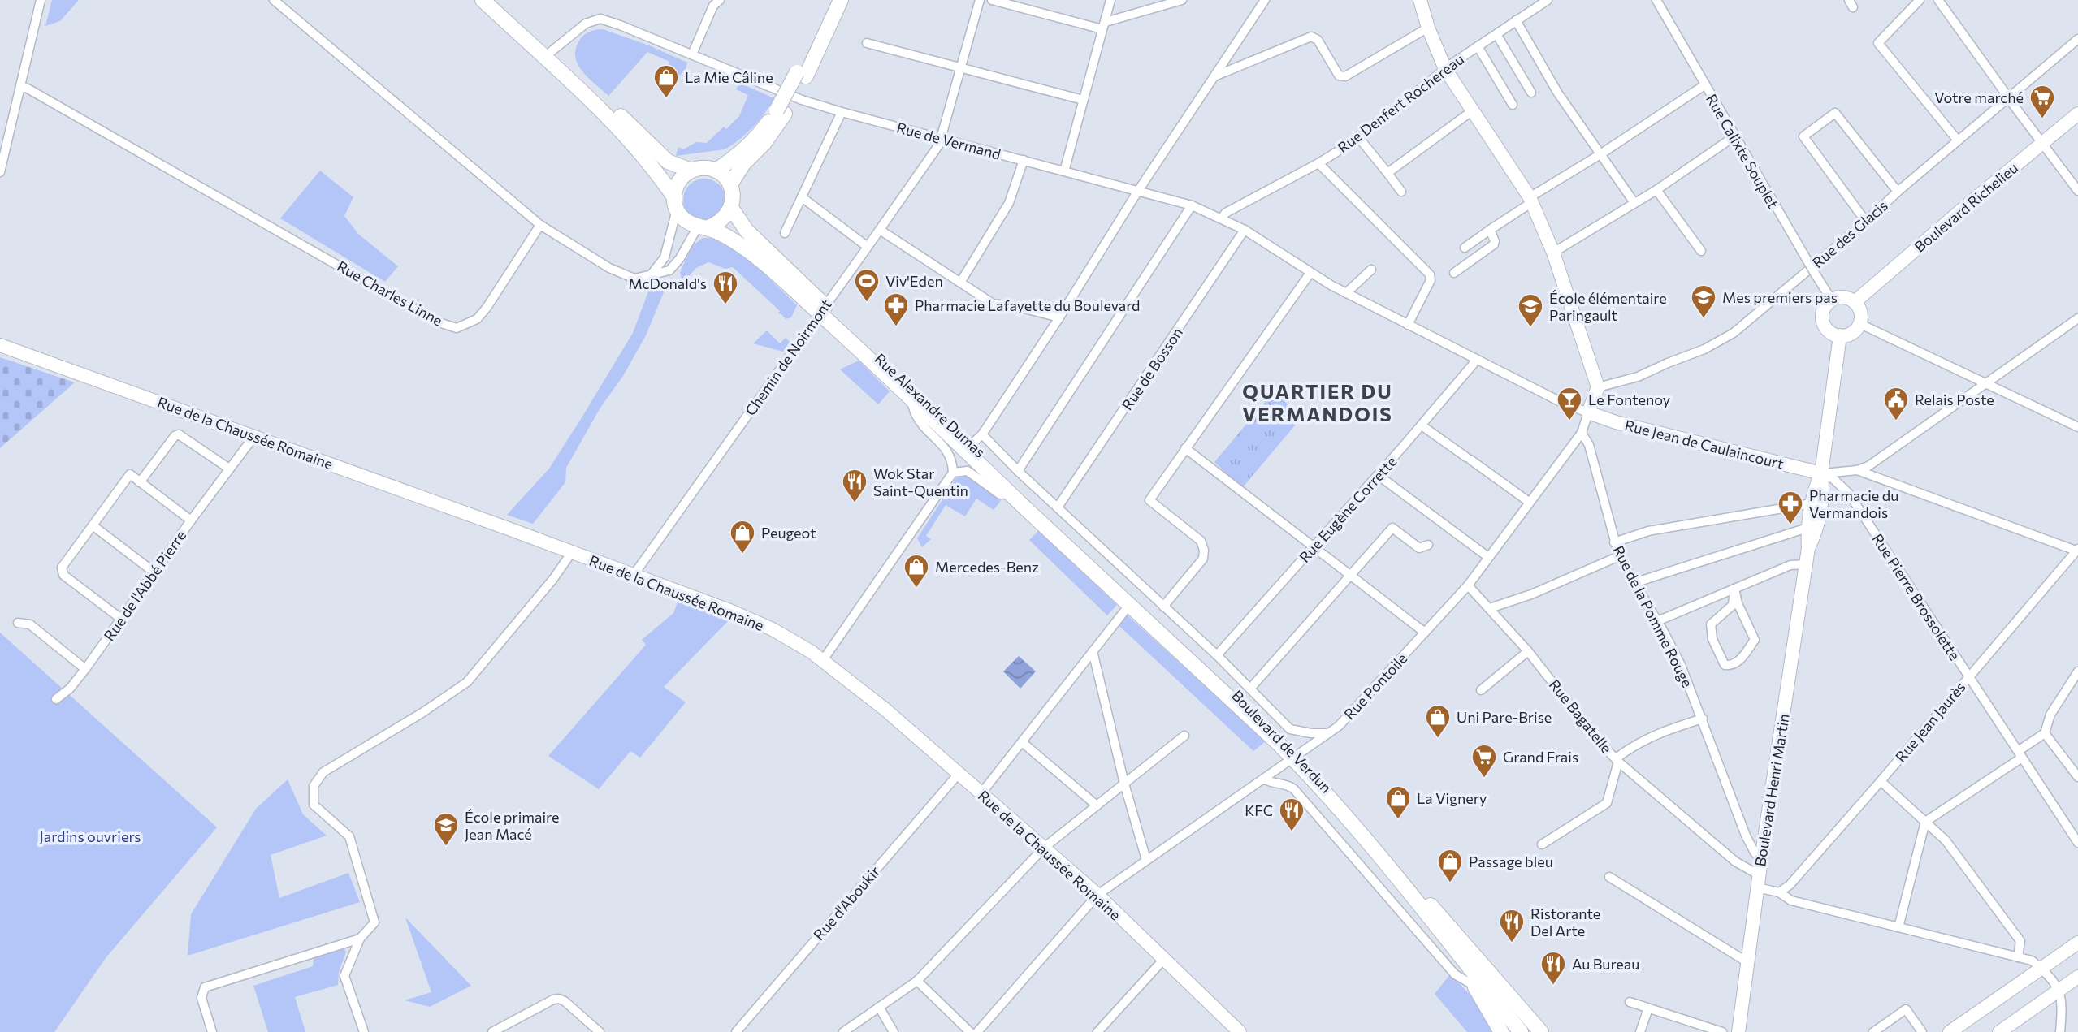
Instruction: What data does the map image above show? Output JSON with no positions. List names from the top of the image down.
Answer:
{
  "streets": {
    "main road": [
      "Boulevard Richelieu",
      "Rue Alexandre Dumas",
      "Rue de la Chaussée Romaine",
      "Rue Jean de Caulaincourt",
      "Boulevard de Verdun",
      "Boulevard Henri Martin"
    ],
    "street": [
      "Rue Denfert Rochereau",
      "Rue de Vermand",
      "Rue Calixte Souplet",
      "Rue des Glacis",
      "Rue Charles Linne",
      "Chemin de Noirmont",
      "Rue de Bosson",
      "Rue Eugène Corrette",
      "Rue de l'Abbé Pierre",
      "Rue Pierre Brossolette",
      "Rue de la Pomme Rouge",
      "Rue Pontoile",
      "Rue Bagatelle",
      "Rue Jean Jaurès",
      "Rue d'Aboukir"
    ]
  },
  "crossings": [
    ["Rue Denfert Rochereau", "Rue de Vermand"],
    ["Rue de Vermand", "Chemin de Noirmont"],
    ["Rue de Vermand", "Rue de Bosson"],
    ["Rue de Vermand", "Rue Jean de Caulaincourt"],
    ["Rue de Vermand", "Rue Eugène Corrette"],
    ["Rue de Vermand", "Rue Pontoile"],
    ["Rue Calixte Souplet", "Boulevard Richelieu"],
    ["Rue Calixte Souplet", "Boulevard Henri Martin"],
    ["Boulevard Richelieu", "Boulevard Henri Martin"],
    ["Chemin de Noirmont", "Rue Alexandre Dumas"],
    ["Chemin de Noirmont", "Rue de la Chaussée Romaine"],
    ["Rue de Bosson", "Rue Alexandre Dumas"],
    ["Rue Alexandre Dumas", "Rue Eugène Corrette"],
    ["Rue Alexandre Dumas", "Rue Pontoile"],
    ["Rue Alexandre Dumas", "Boulevard de Verdun"],
    ["Rue de la Chaussée Romaine", "Rue de l'Abbé Pierre"],
    ["Rue de la Chaussée Romaine", "Rue Pontoile"],
    ["Rue de la Chaussée Romaine", "Rue d'Aboukir"],
    ["Rue Jean de Caulaincourt", "Rue Pierre Brossolette"],
    ["Rue Jean de Caulaincourt", "Rue Pontoile"],
    ["Rue Jean de Caulaincourt", "Boulevard Henri Martin"],
    ["Rue Pierre Brossolette", "Rue Jean Jaurès"],
    ["Rue Pierre Brossolette", "Boulevard Henri Martin"],
    ["Rue de la Pomme Rouge", "Rue Pontoile"],
    ["Rue de la Pomme Rouge", "Boulevard Henri Martin"],
    ["Rue Pontoile", "Rue Bagatelle"],
    ["Rue Pontoile", "Boulevard de Verdun"],
    ["Rue Bagatelle", "Rue Jean Jaurès"],
    ["Rue Bagatelle", "Boulevard Henri Martin"]
  ],
  "districts": ["QUARTIER DU VERMANDOIS"],
  "parks": ["Jardins ouvriers"],
  "places": {
    "shop": [
      "La Mie Câline",
      "Peugeot",
      "Mercedes-Benz",
      "Uni Pare-Brise",
      "La Vignery",
      "Passage bleu"
    ],
    "supermarket": ["Votre marché", "Grand Frais"],
    "sports": ["Viv'Eden"],
    "restaurant": [
      "McDonald's",
      "Wok Star Saint-Quentin",
      "KFC",
      "Ristorante Del Arte",
      "Au Bureau"
    ],
    "school or university": ["Mes premiers pas", "École élémentaire Paringault", "École primaire Jean Macé"],
    "pharmacy": ["Pharmacie Lafayette du Boulevard", "Pharmacie du Vermandois"],
    "bar": ["Le Fontenoy"],
    "public building": ["Relais Poste"]
  }
}
